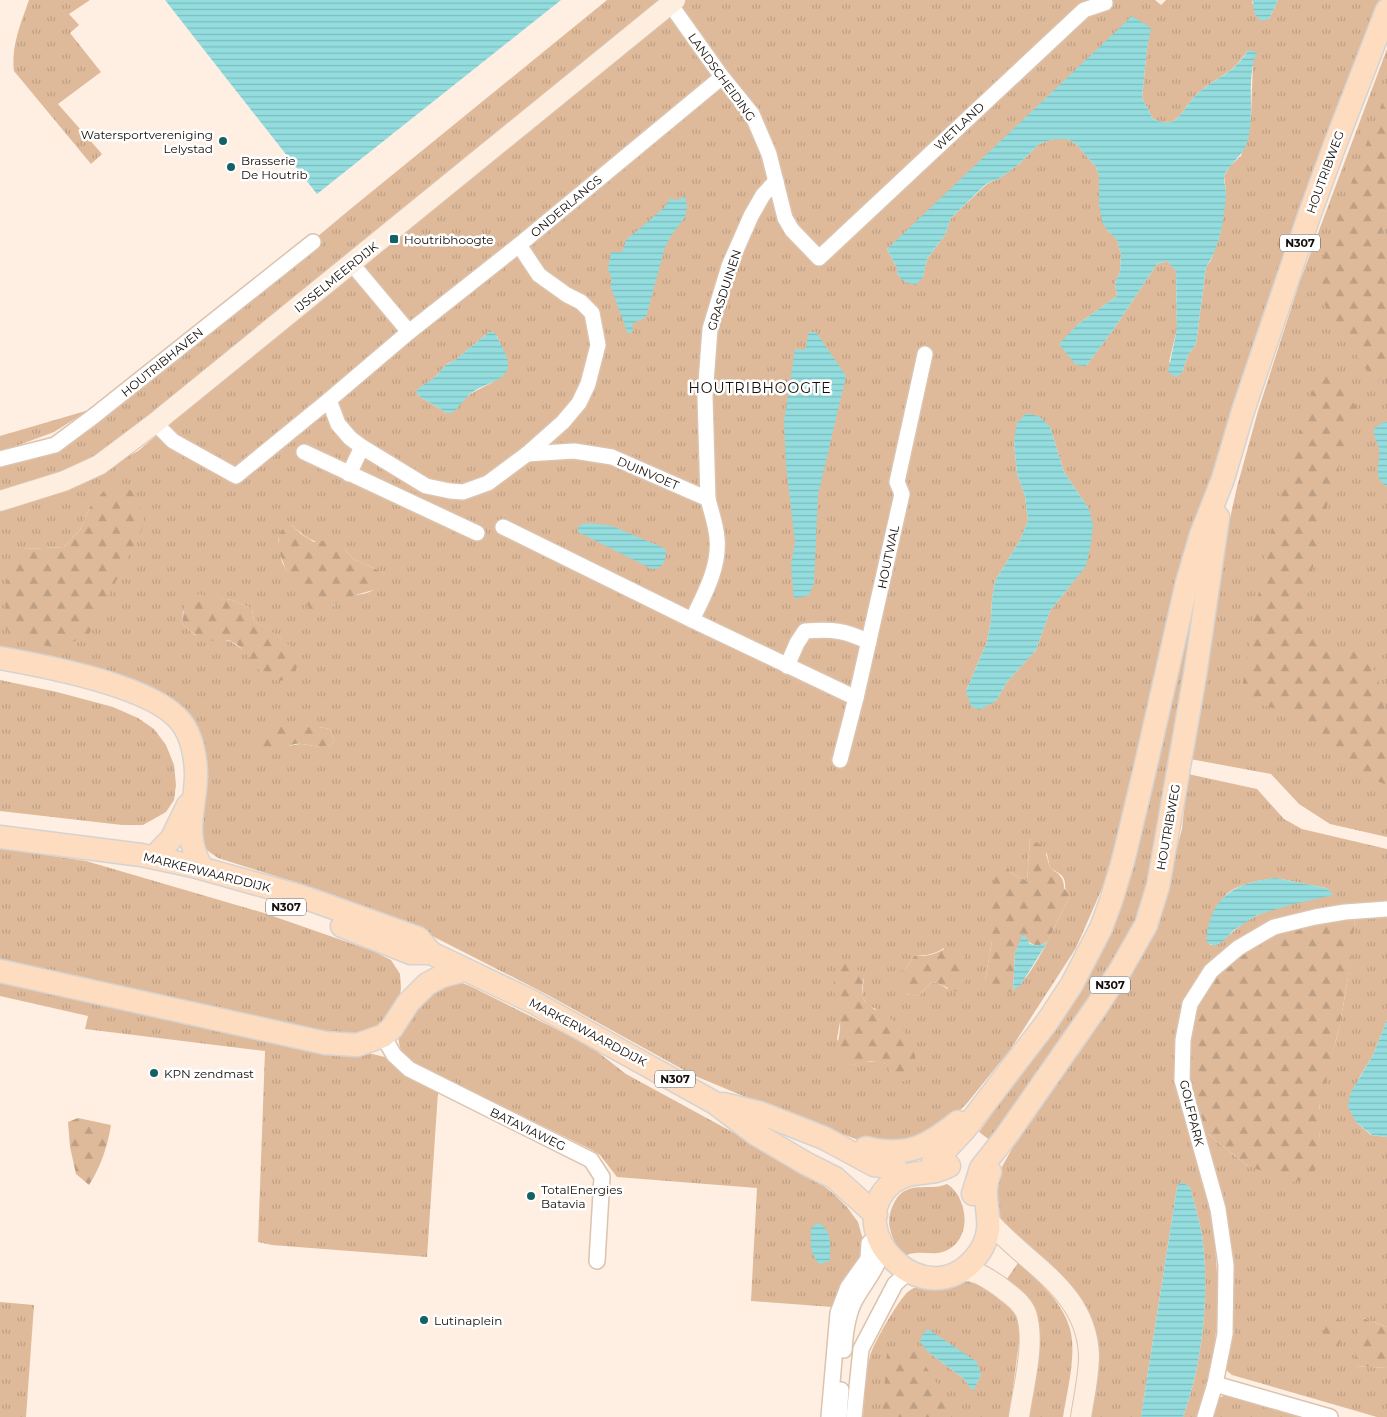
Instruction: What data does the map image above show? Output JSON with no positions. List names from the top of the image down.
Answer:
{
  "streets": {
    "main road": ["HOUTRIBWEG", "N307", "MARKERWAARDDIJK"],
    "street": [
      "LANDSCHEIDING",
      "WETLAND",
      "ONDERLANGS",
      "IJSSELMEERDIJK",
      "GRASDUINEN",
      "HOUTRIBHAVEN",
      "DUINVOET",
      "HOUTWAL",
      "GOLFPARK",
      "BATAVIAWEG"
    ]
  },
  "crossings": [
    ["LANDSCHEIDING", "WETLAND"],
    ["LANDSCHEIDING", "ONDERLANGS"],
    ["LANDSCHEIDING", "IJSSELMEERDIJK"],
    ["LANDSCHEIDING", "GRASDUINEN"],
    ["HOUTRIBWEG", "N307"],
    ["HOUTRIBWEG", "MARKERWAARDDIJK"],
    ["N307", "MARKERWAARDDIJK"],
    ["GRASDUINEN", "DUINVOET"]
  ],
  "districts": ["HOUTRIBHOOGTE"],
  "places": {
    "other": [
      "Watersportvereniging Lelystad",
      "Brasserie De Houtrib",
      "KPN zendmast",
      "TotalEnergies Batavia",
      "Lutinaplein"
    ],
    "transit": ["Houtribhoogte"]
  }
}
